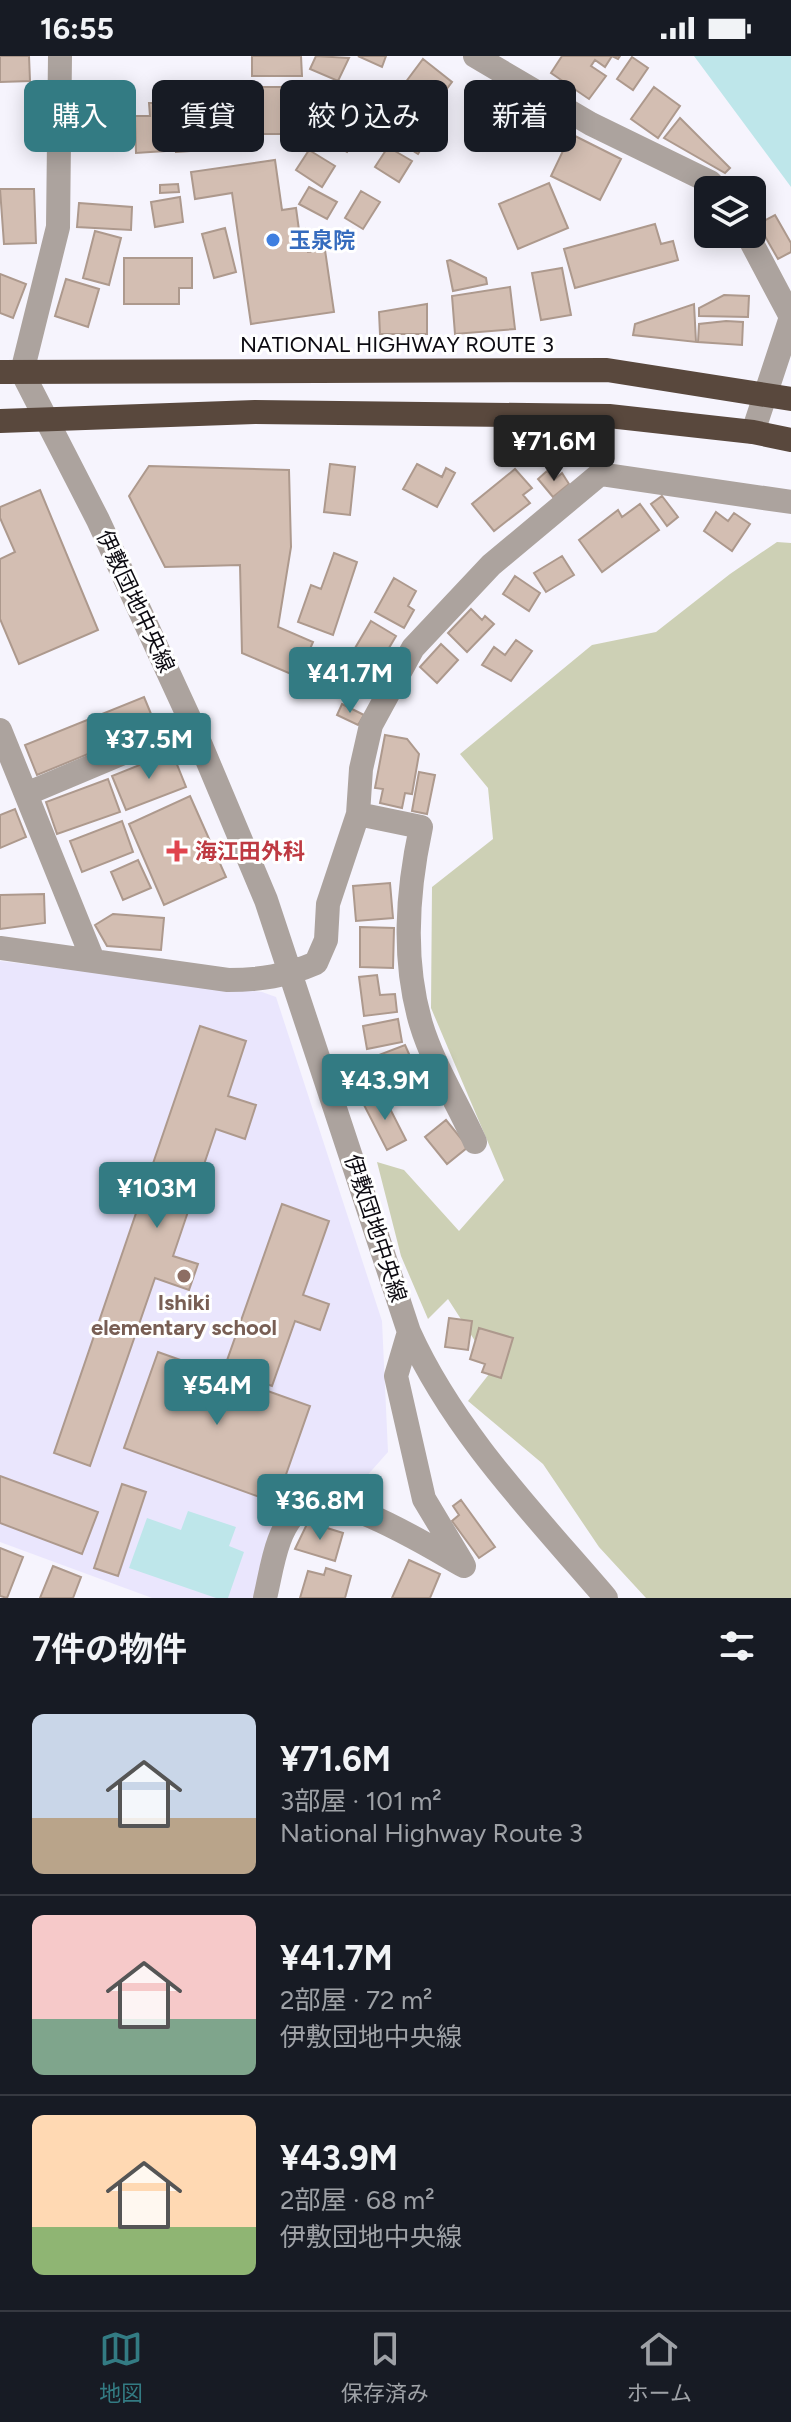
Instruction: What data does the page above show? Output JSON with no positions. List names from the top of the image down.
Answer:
{
  "streets": {
    "highway": ["NATIONAL HIGHWAY ROUTE 3"],
    "street": ["伊敷団地中央線"]
  },
  "crossings": [
    ["NATIONAL HIGHWAY ROUTE 3", "伊敷団地中央線"]
  ],
  "places": {
    "other": ["玉泉院", "Ishiki elementary school"],
    "health": ["海江田外科"]
  },
  "page": {
    "status": "16:55",
    "chip": [
      "購入",
      "賃貸",
      "絞り込み",
      "新着"
    ],
    "price": [
      "¥71.6M",
      "¥41.7M",
      "¥37.5M",
      "¥43.9M",
      "¥103M",
      "¥54M",
      "¥36.8M"
    ],
    "heading": "7件の物件",
    "list": [
      {
        "name": "¥71.6M",
        "note": "3部屋 · 101 m² · National Highway Route 3"
      },
      {
        "name": "¥41.7M",
        "note": "2部屋 · 72 m² · 伊敷団地中央線"
      },
      {
        "name": "¥43.9M",
        "note": "2部屋 · 68 m² · 伊敷団地中央線"
      }
    ],
    "tabs": ["地図", "保存済み", "ホーム"]
  }
}
